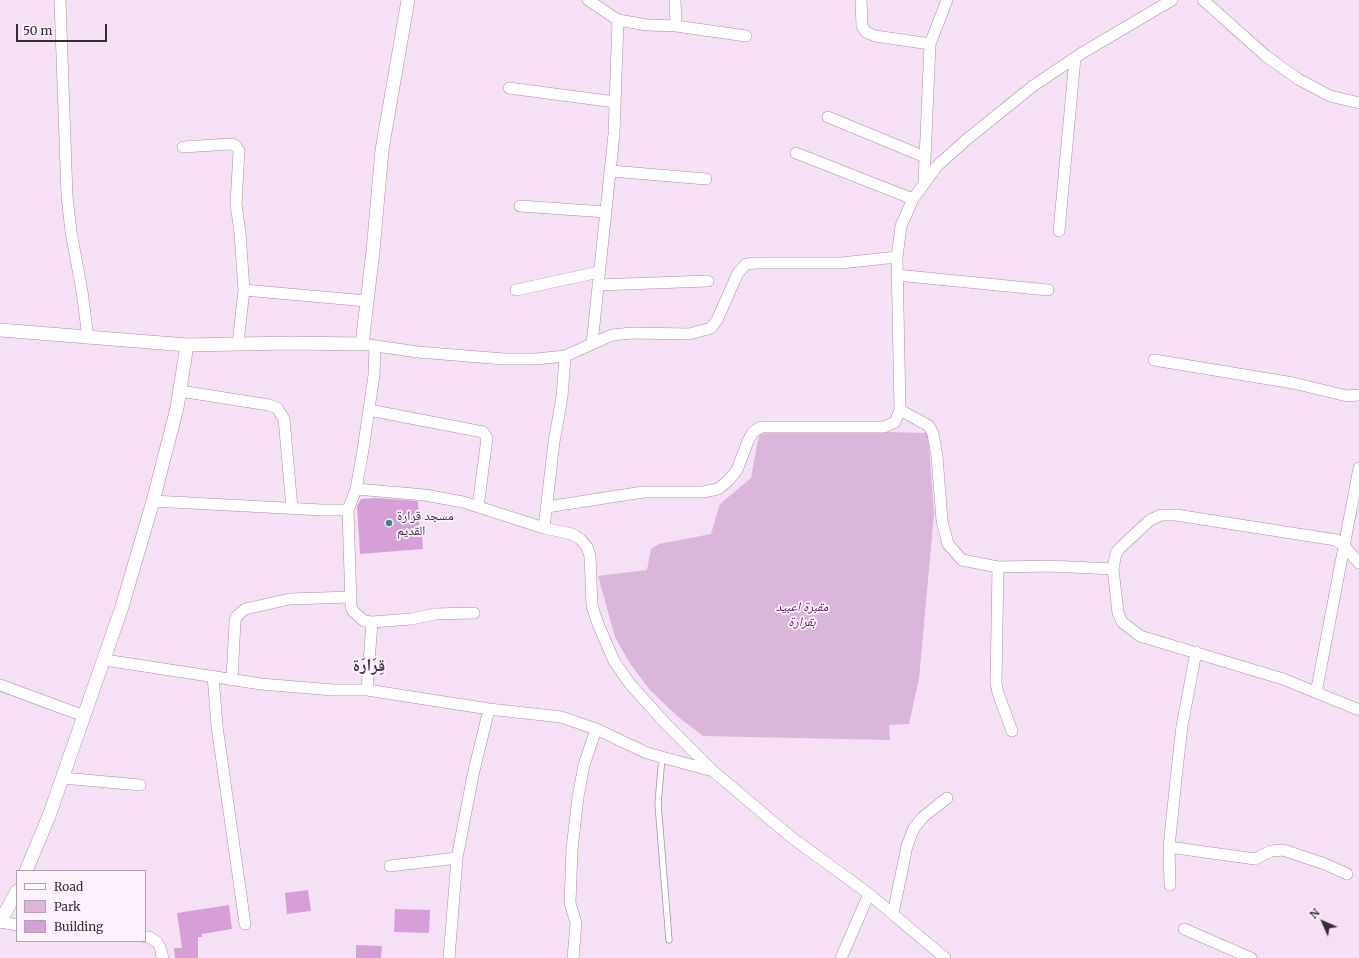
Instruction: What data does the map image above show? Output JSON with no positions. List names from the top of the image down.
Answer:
{
  "districts": ["قِرَارَة"],
  "parks": ["مقبرة اعبيد بقرارة"],
  "places": ["مسجد قرارة القديم"],
  "legend": ["Road", "Park", "Building"],
  "scale_bar": "50 m",
  "north": "top left"
}
